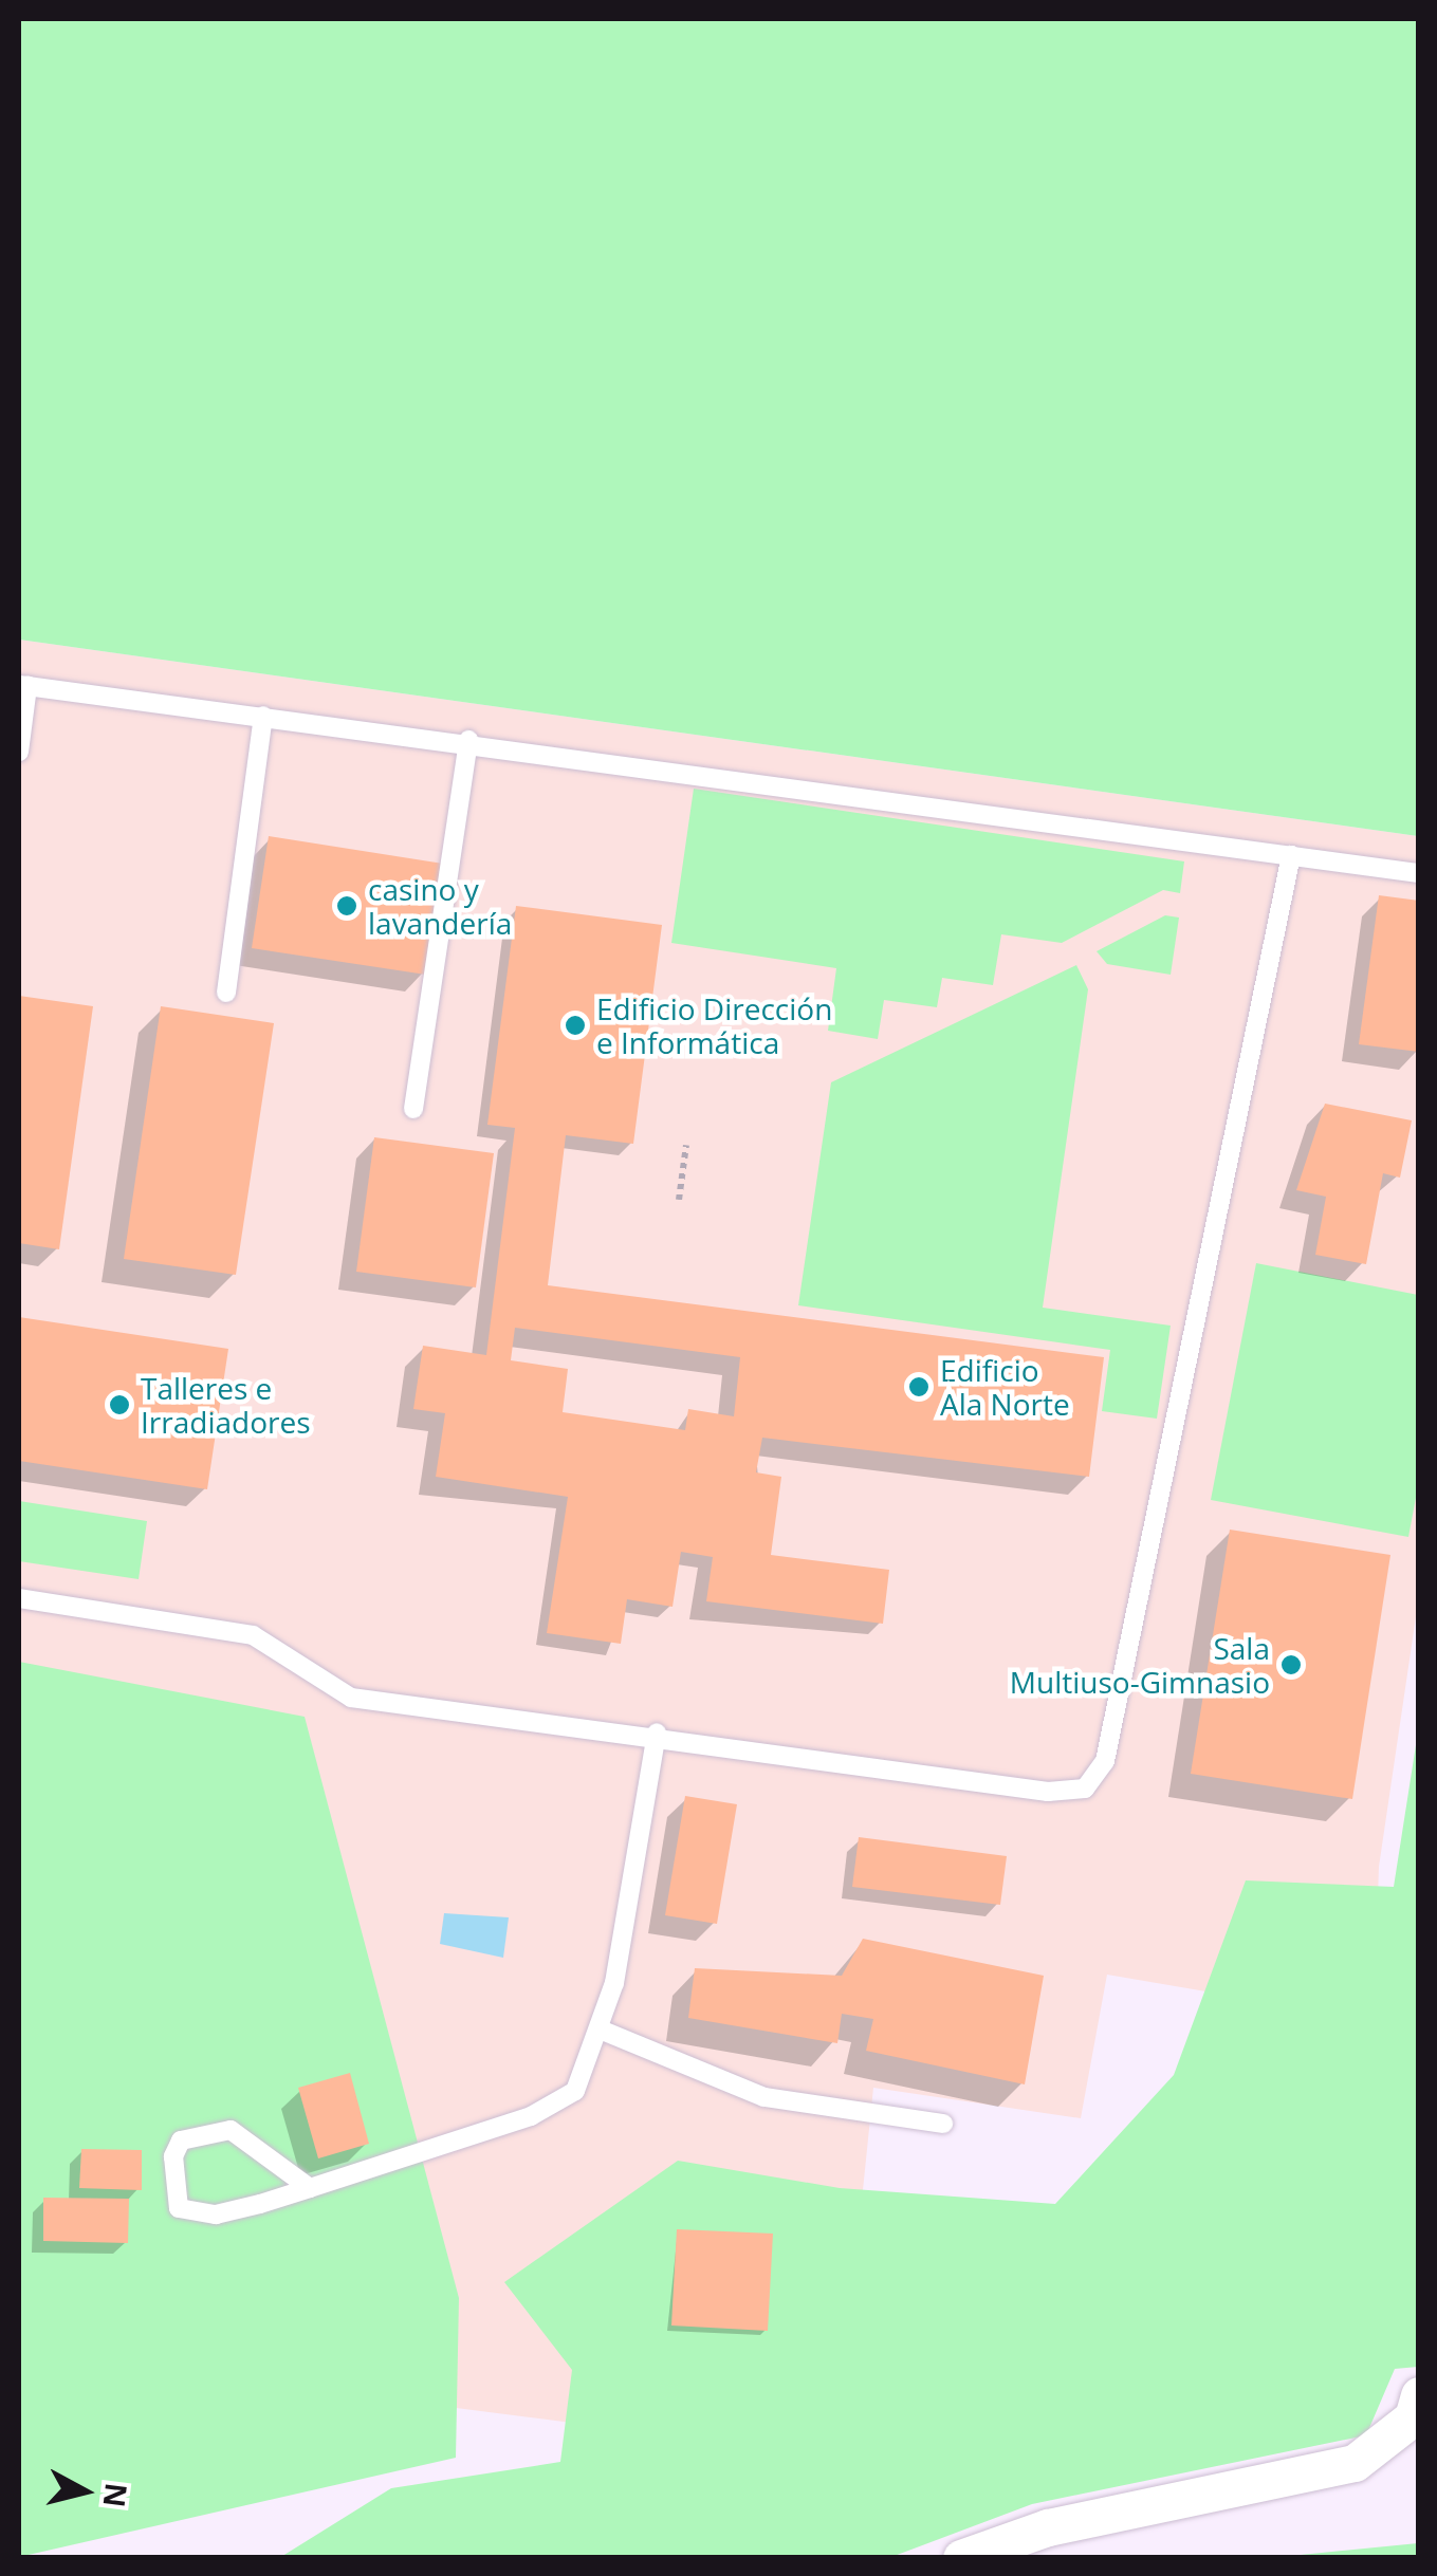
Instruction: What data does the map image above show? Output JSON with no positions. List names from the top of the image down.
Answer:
{
  "places": [
    "casino y lavandería",
    "Edificio Dirección e Informática",
    "Edificio Ala Norte",
    "Talleres e Irradiadores",
    "Sala Multiuso-Gimnasio"
  ],
  "north": "right"
}
